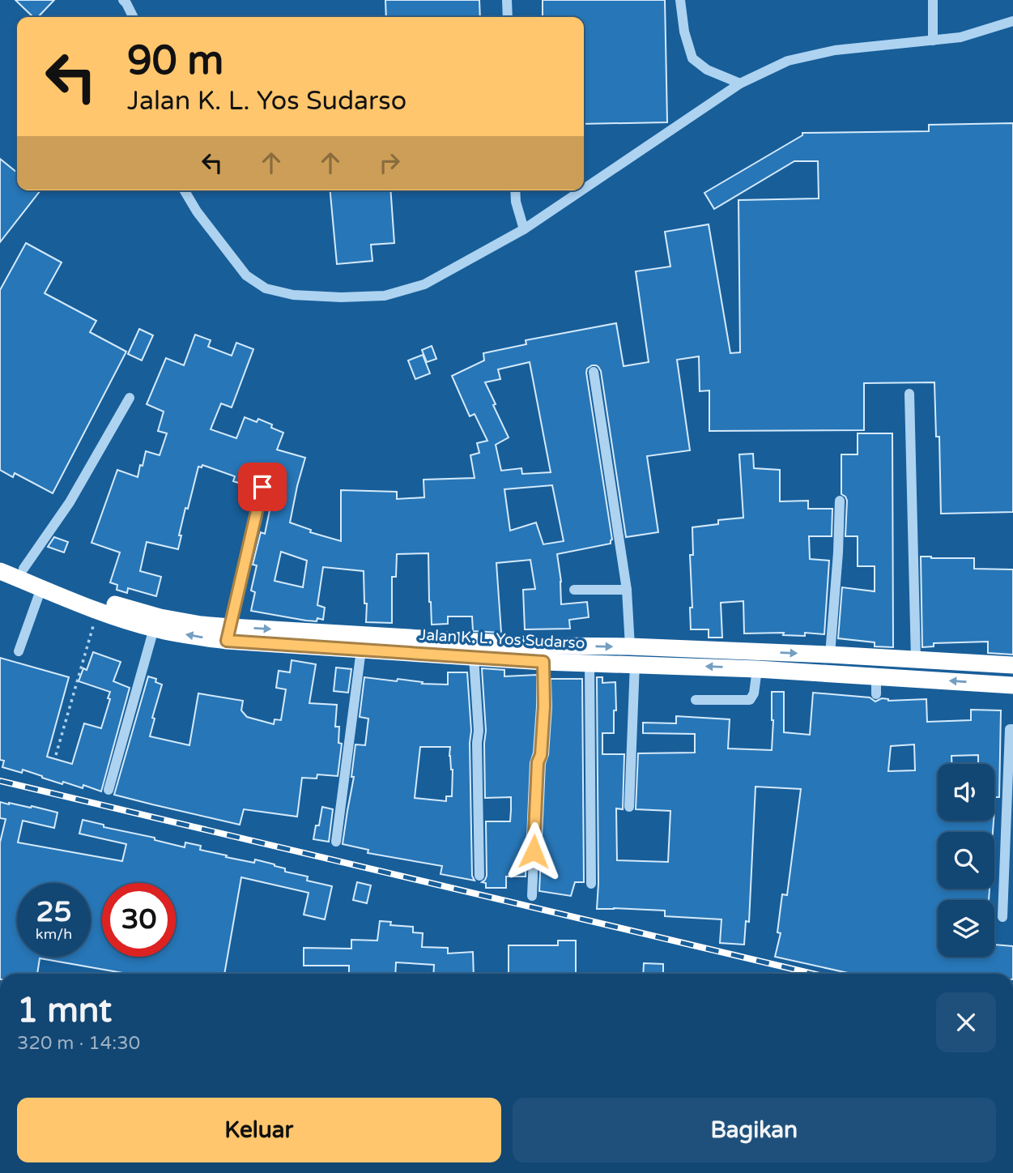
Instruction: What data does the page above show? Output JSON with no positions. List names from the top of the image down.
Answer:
{
  "streets": {
    "highway": ["Jalan K. L. Yos Sudarso"]
  },
  "page": {
    "turn": ["90 m", "Jalan K. L. Yos Sudarso"],
    "speed": "25 km/h",
    "limit": "30",
    "heading": ["1 mnt", "320 m · 14:30"],
    "buttons": ["Keluar", "Bagikan"]
  }
}
